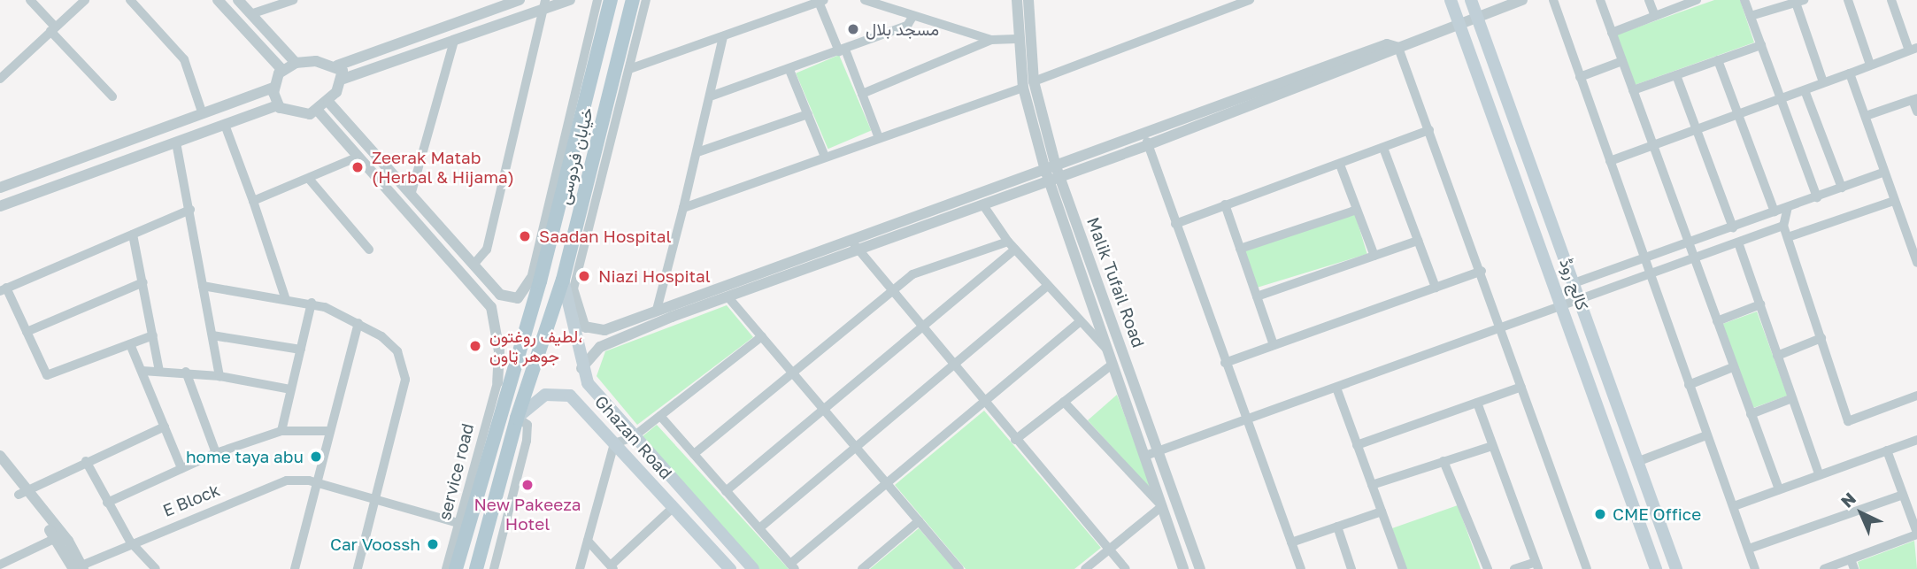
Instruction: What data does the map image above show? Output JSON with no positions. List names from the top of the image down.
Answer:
{
  "streets": {
    "main road": ["خیابان فردوسی", "کالج روڈ", "Ghazan Road"],
    "street": ["Malik Tufail Road", "service road", "E Block"]
  },
  "crossings": [
    ["خیابان فردوسی", "Ghazan Road"],
    ["خیابان فردوسی", "service road"],
    ["service road", "E Block"]
  ],
  "places": [
    "مسجد بلال",
    "Zeerak Matab (Herbal & Hijama)",
    "Saadan Hospital",
    "Niazi Hospital",
    "لطیف روغتون، جوهر ټاون",
    "home taya abu",
    "New Pakeeza Hotel",
    "CME Office",
    "Car Voossh"
  ],
  "north": "top left"
}
